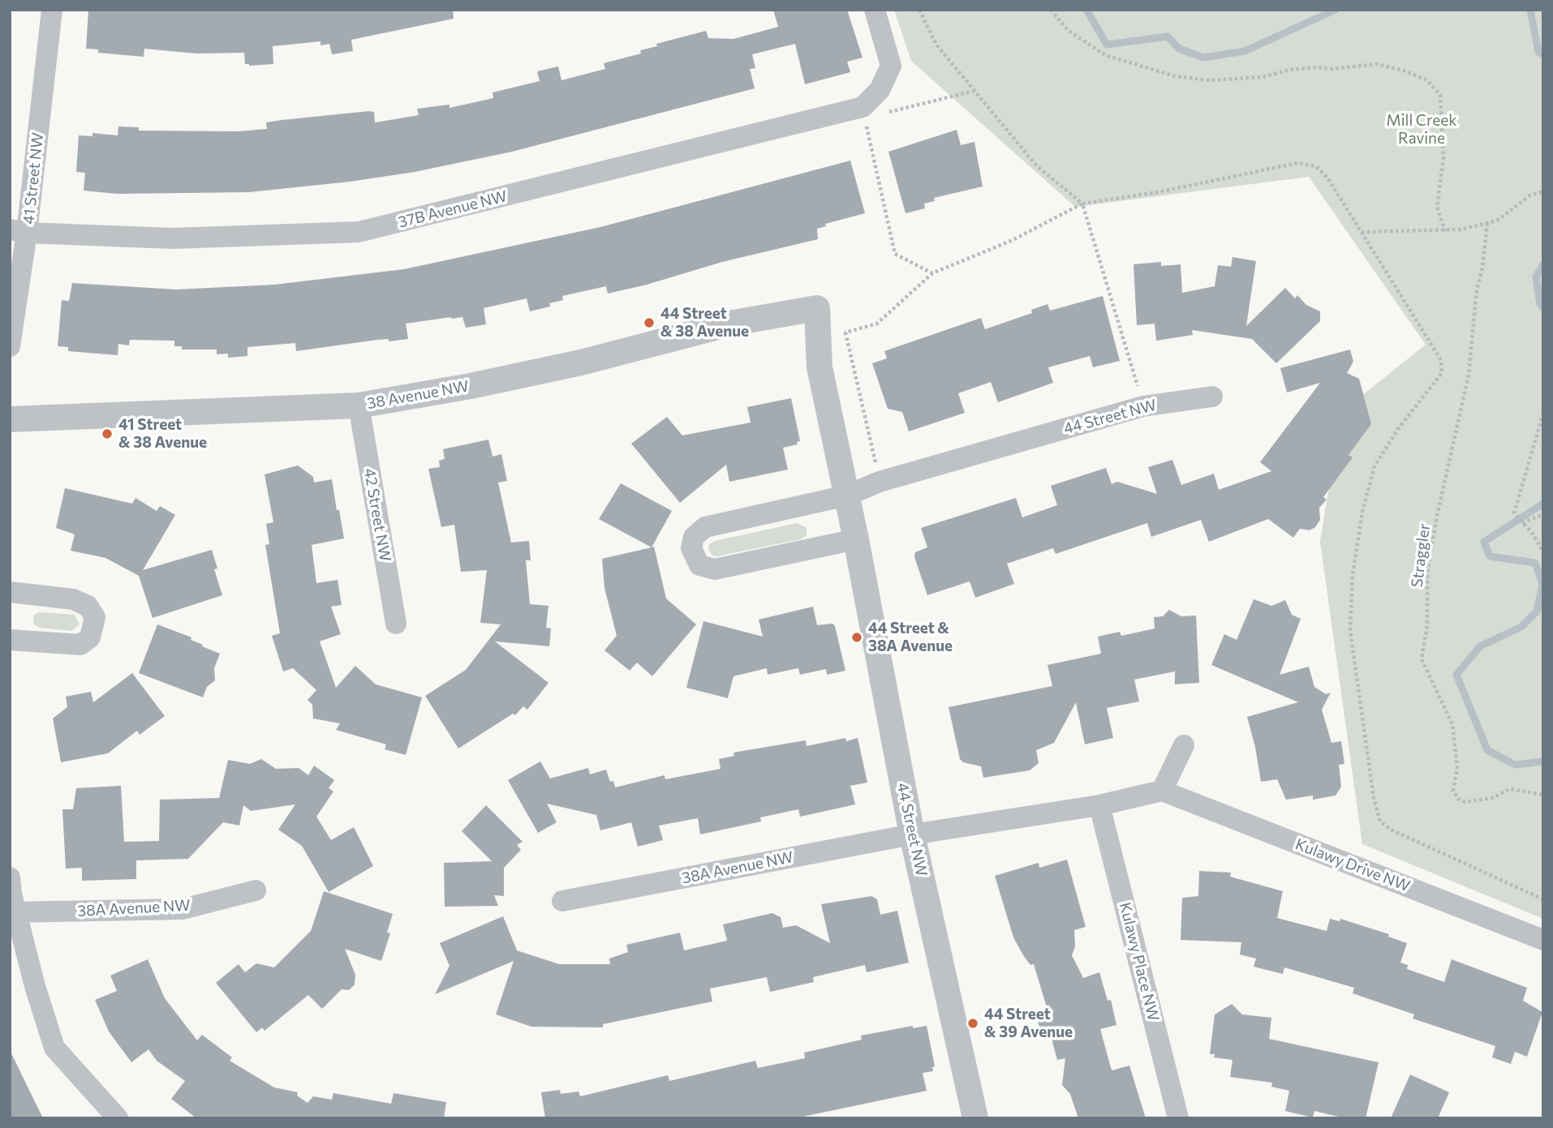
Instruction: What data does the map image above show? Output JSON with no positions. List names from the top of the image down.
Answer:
{
  "streets": {
    "street": [
      "41 Street NW",
      "37B Avenue NW",
      "38 Avenue NW",
      "44 Street NW",
      "42 Street NW",
      "Kulawy Drive NW",
      "38A Avenue NW",
      "Kulawy Place NW"
    ],
    "path": ["Straggler"]
  },
  "crossings": [
    ["41 Street NW", "37B Avenue NW"],
    ["38 Avenue NW", "44 Street NW"],
    ["38 Avenue NW", "42 Street NW"],
    ["44 Street NW", "38A Avenue NW"]
  ],
  "parks": ["Mill Creek Ravine"],
  "places": [
    "44 Street & 38 Avenue",
    "41 Street & 38 Avenue",
    "44 Street & 38A Avenue",
    "44 Street & 39 Avenue"
  ]
}
